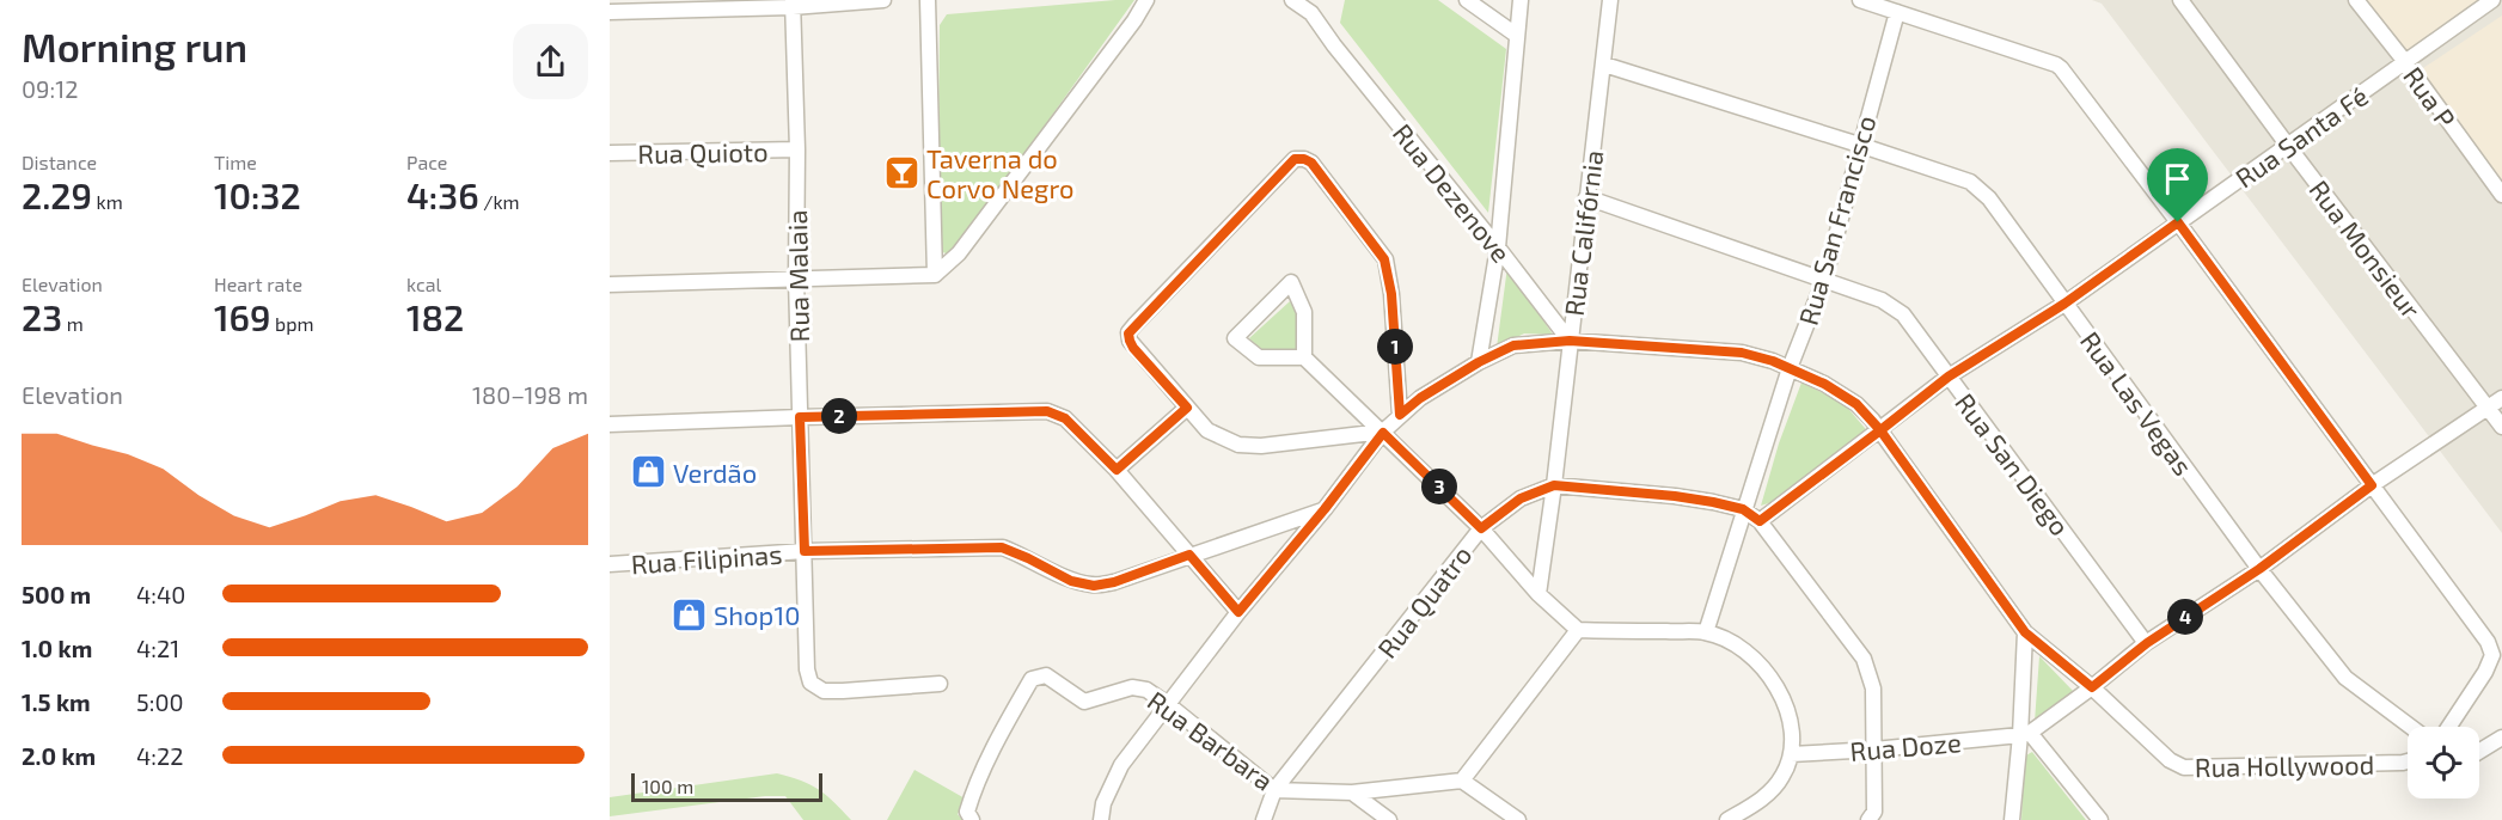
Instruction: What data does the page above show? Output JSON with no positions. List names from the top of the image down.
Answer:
{
  "streets": {
    "street": [
      "Rua P",
      "Rua Santa Fé",
      "Rua Quioto",
      "Rua Dezenove",
      "Rua San Francisco",
      "Rua Califórnia",
      "Rua Monsieur",
      "Rua Malaia",
      "Rua Las Vegas",
      "Rua San Diego",
      "Rua Filipinas",
      "Rua Quatro",
      "Rua Barbara",
      "Rua Doze",
      "Rua Hollywood"
    ]
  },
  "crossings": [
    ["Rua P", "Rua Santa Fé"],
    ["Rua Santa Fé", "Rua Monsieur"],
    ["Rua Santa Fé", "Rua Las Vegas"],
    ["Rua Santa Fé", "Rua San Diego"],
    ["Rua Santa Fé", "Rua Hollywood"],
    ["Rua Quioto", "Rua Malaia"],
    ["Rua Dezenove", "Rua Califórnia"],
    ["Rua Dezenove", "Rua Hollywood"],
    ["Rua San Francisco", "Rua Las Vegas"],
    ["Rua San Francisco", "Rua San Diego"],
    ["Rua San Francisco", "Rua Quatro"],
    ["Rua San Francisco", "Rua Hollywood"],
    ["Rua Califórnia", "Rua Las Vegas"],
    ["Rua Califórnia", "Rua San Diego"],
    ["Rua Califórnia", "Rua Quatro"],
    ["Rua Califórnia", "Rua Hollywood"],
    ["Rua Malaia", "Rua Filipinas"],
    ["Rua Filipinas", "Rua Hollywood"],
    ["Rua Quatro", "Rua Barbara"],
    ["Rua Barbara", "Rua Hollywood"]
  ],
  "places": {
    "bar": ["Taverna do Corvo Negro"],
    "shop": ["Verdão", "Shop10"]
  },
  "scale_bar": "100 m",
  "page": {
    "heading": ["Morning run", "09:12"],
    "stats": [
      ["Distance", "2.29 km"],
      ["Time", "10:32"],
      ["Pace", "4:36 /km"],
      ["Elevation", "23 m"],
      ["Heart rate", "169 bpm"],
      ["kcal", "182"]
    ],
    "pins": [
      "1",
      "2",
      "3",
      "4"
    ],
    "chart": ["Elevation", "180–198 m"],
    "list": [
      {
        "name": "500 m",
        "note": "4:40"
      },
      {
        "name": "1.0 km",
        "note": "4:21"
      },
      {
        "name": "1.5 km",
        "note": "5:00"
      },
      {
        "name": "2.0 km",
        "note": "4:22"
      }
    ],
    "scale": "100 m"
  }
}
